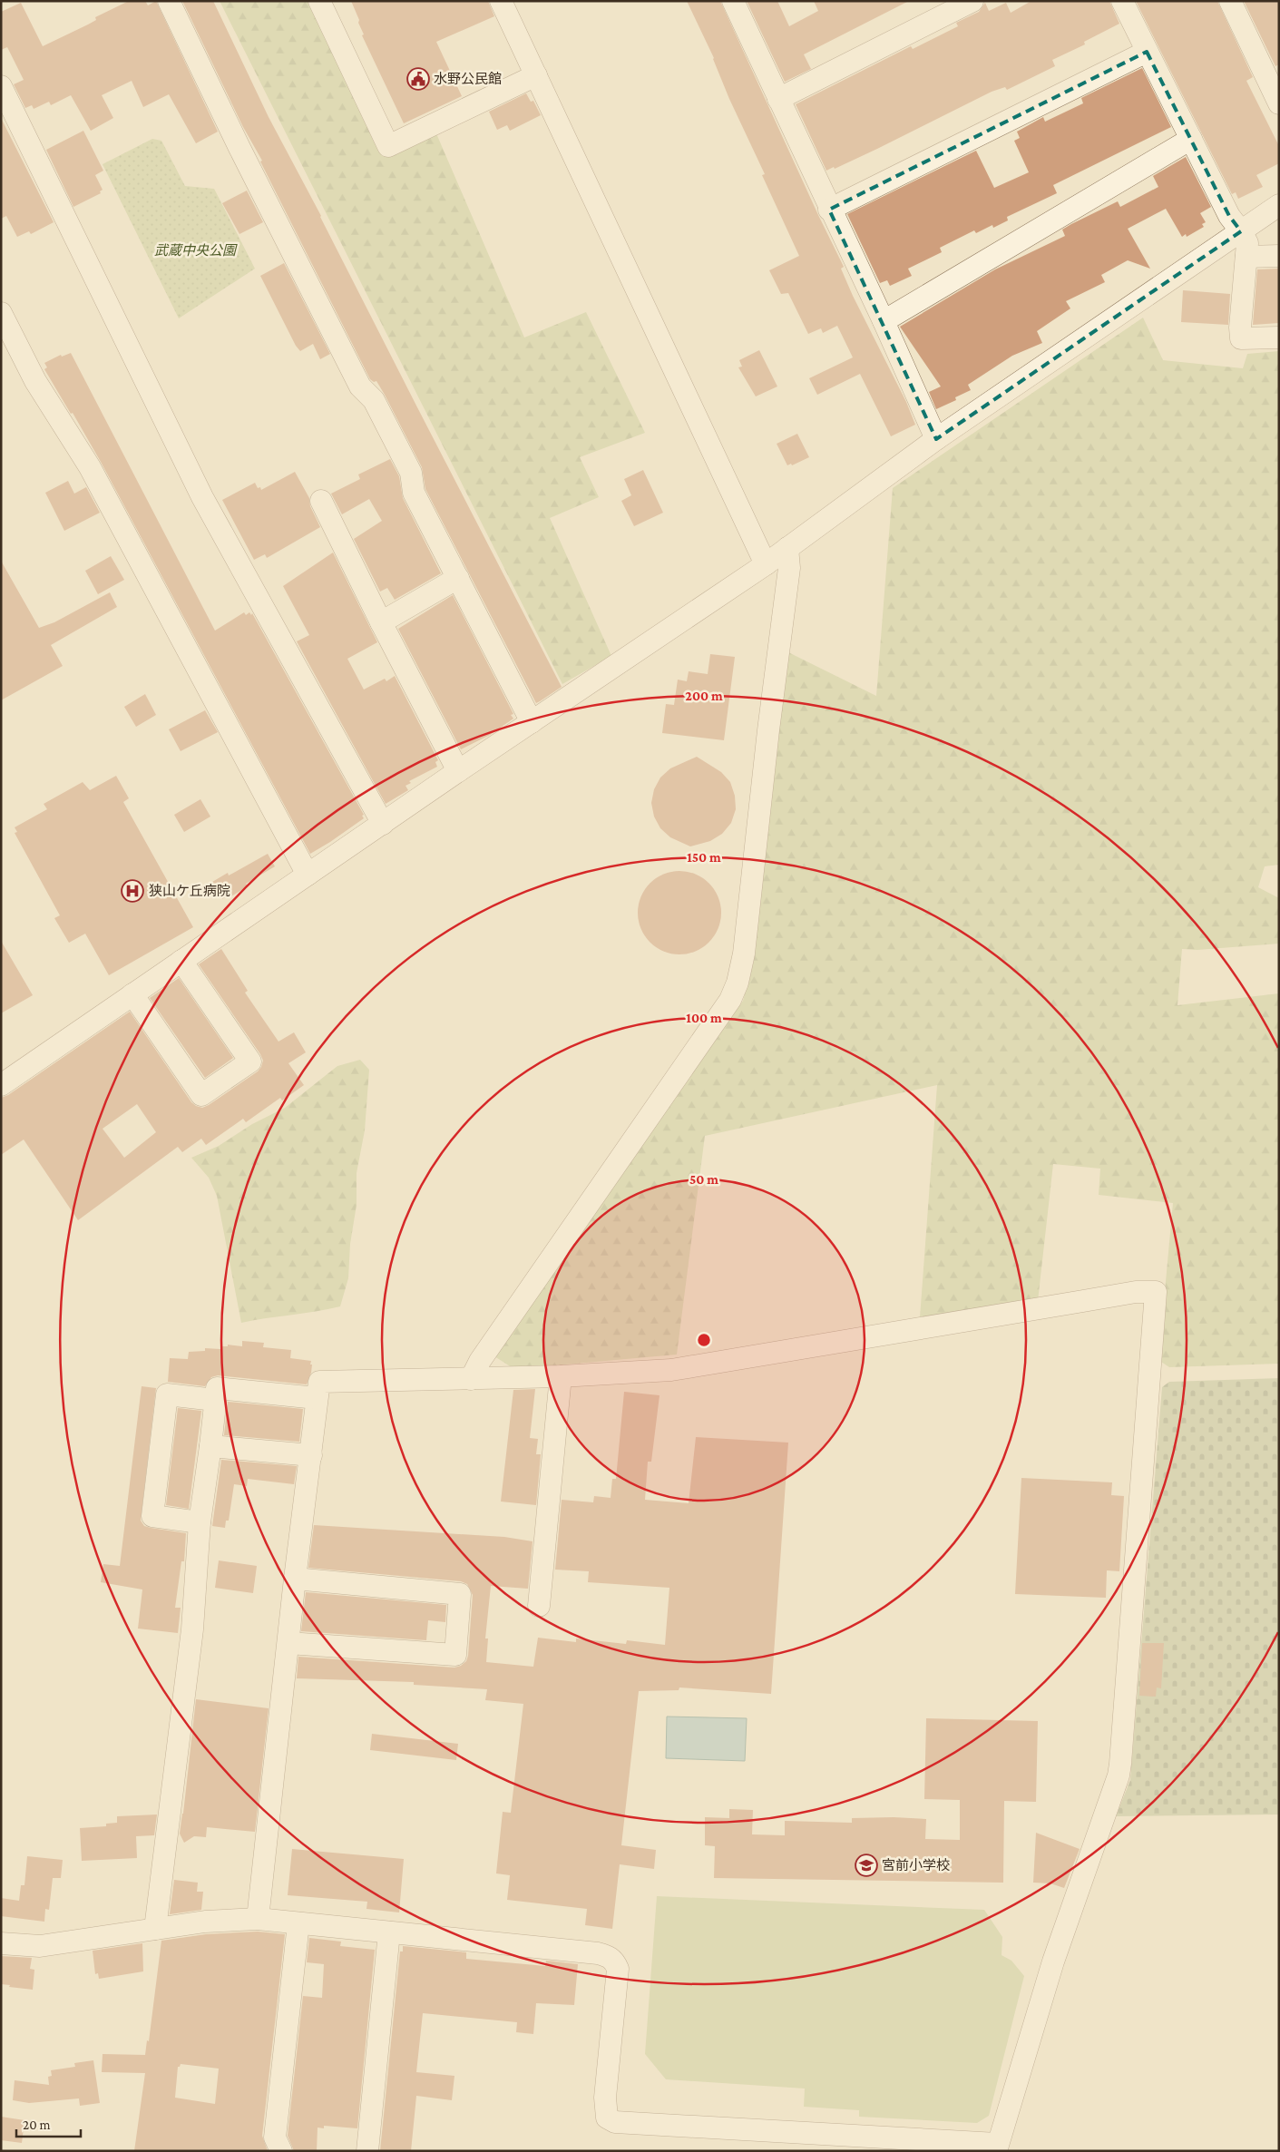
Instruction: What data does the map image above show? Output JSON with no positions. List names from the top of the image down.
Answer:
{
  "parks": ["武蔵中央公園"],
  "places": {
    "public building": ["水野公民館"],
    "hospital": ["狭山ケ丘病院"],
    "school or university": ["宮前小学校"]
  },
  "scale_bar": "20 m",
  "rings": [
    "200 m",
    "150 m",
    "100 m",
    "50 m"
  ]
}
